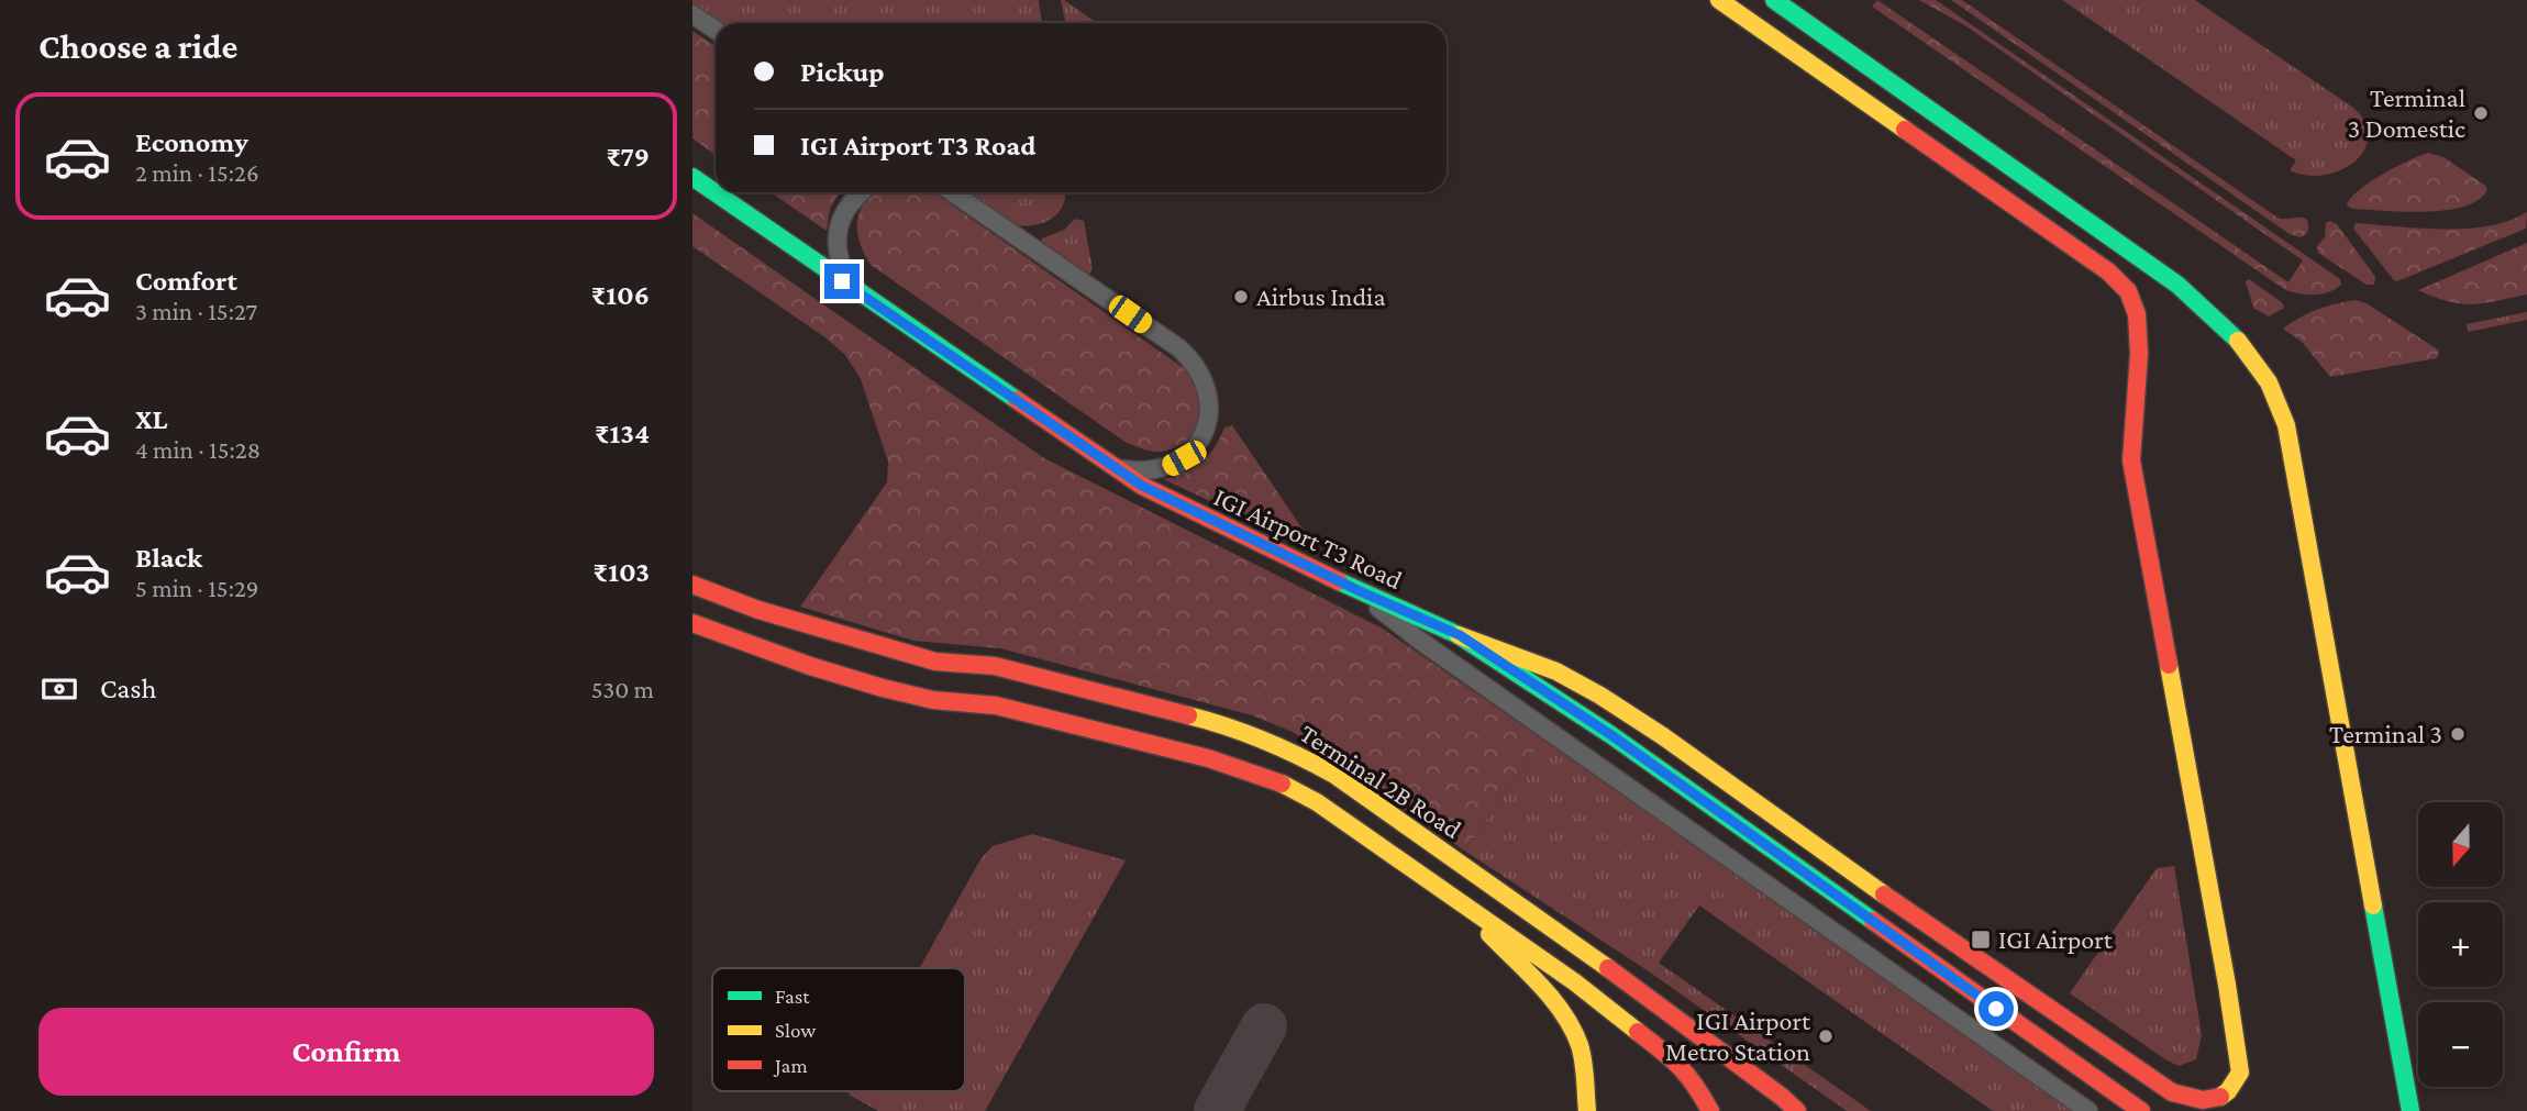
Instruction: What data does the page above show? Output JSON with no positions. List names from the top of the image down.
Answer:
{
  "streets": {
    "main road": ["IGI Airport T3 Road", "Terminal 2B Road"]
  },
  "places": {
    "other": [
      "Terminal 3 Domestic",
      "Airbus India",
      "Terminal 3",
      "IGI Airport Metro Station"
    ],
    "transit": ["IGI Airport"]
  },
  "legend": ["Fast", "Slow", "Jam"],
  "north": "bottom",
  "page": {
    "heading": "Choose a ride",
    "banner": ["Pickup", "IGI Airport T3 Road"],
    "list": [
      {
        "name": "Economy",
        "note": "2 min · 15:26",
        "value": "₹79"
      },
      {
        "name": "Comfort",
        "note": "3 min · 15:27",
        "value": "₹106"
      },
      {
        "name": "XL",
        "note": "4 min · 15:28",
        "value": "₹134"
      },
      {
        "name": "Black",
        "note": "5 min · 15:29",
        "value": "₹103"
      }
    ],
    "pay": ["Cash", "530 m"],
    "map_buttons": ["+", "−"],
    "buttons": "Confirm"
  }
}
